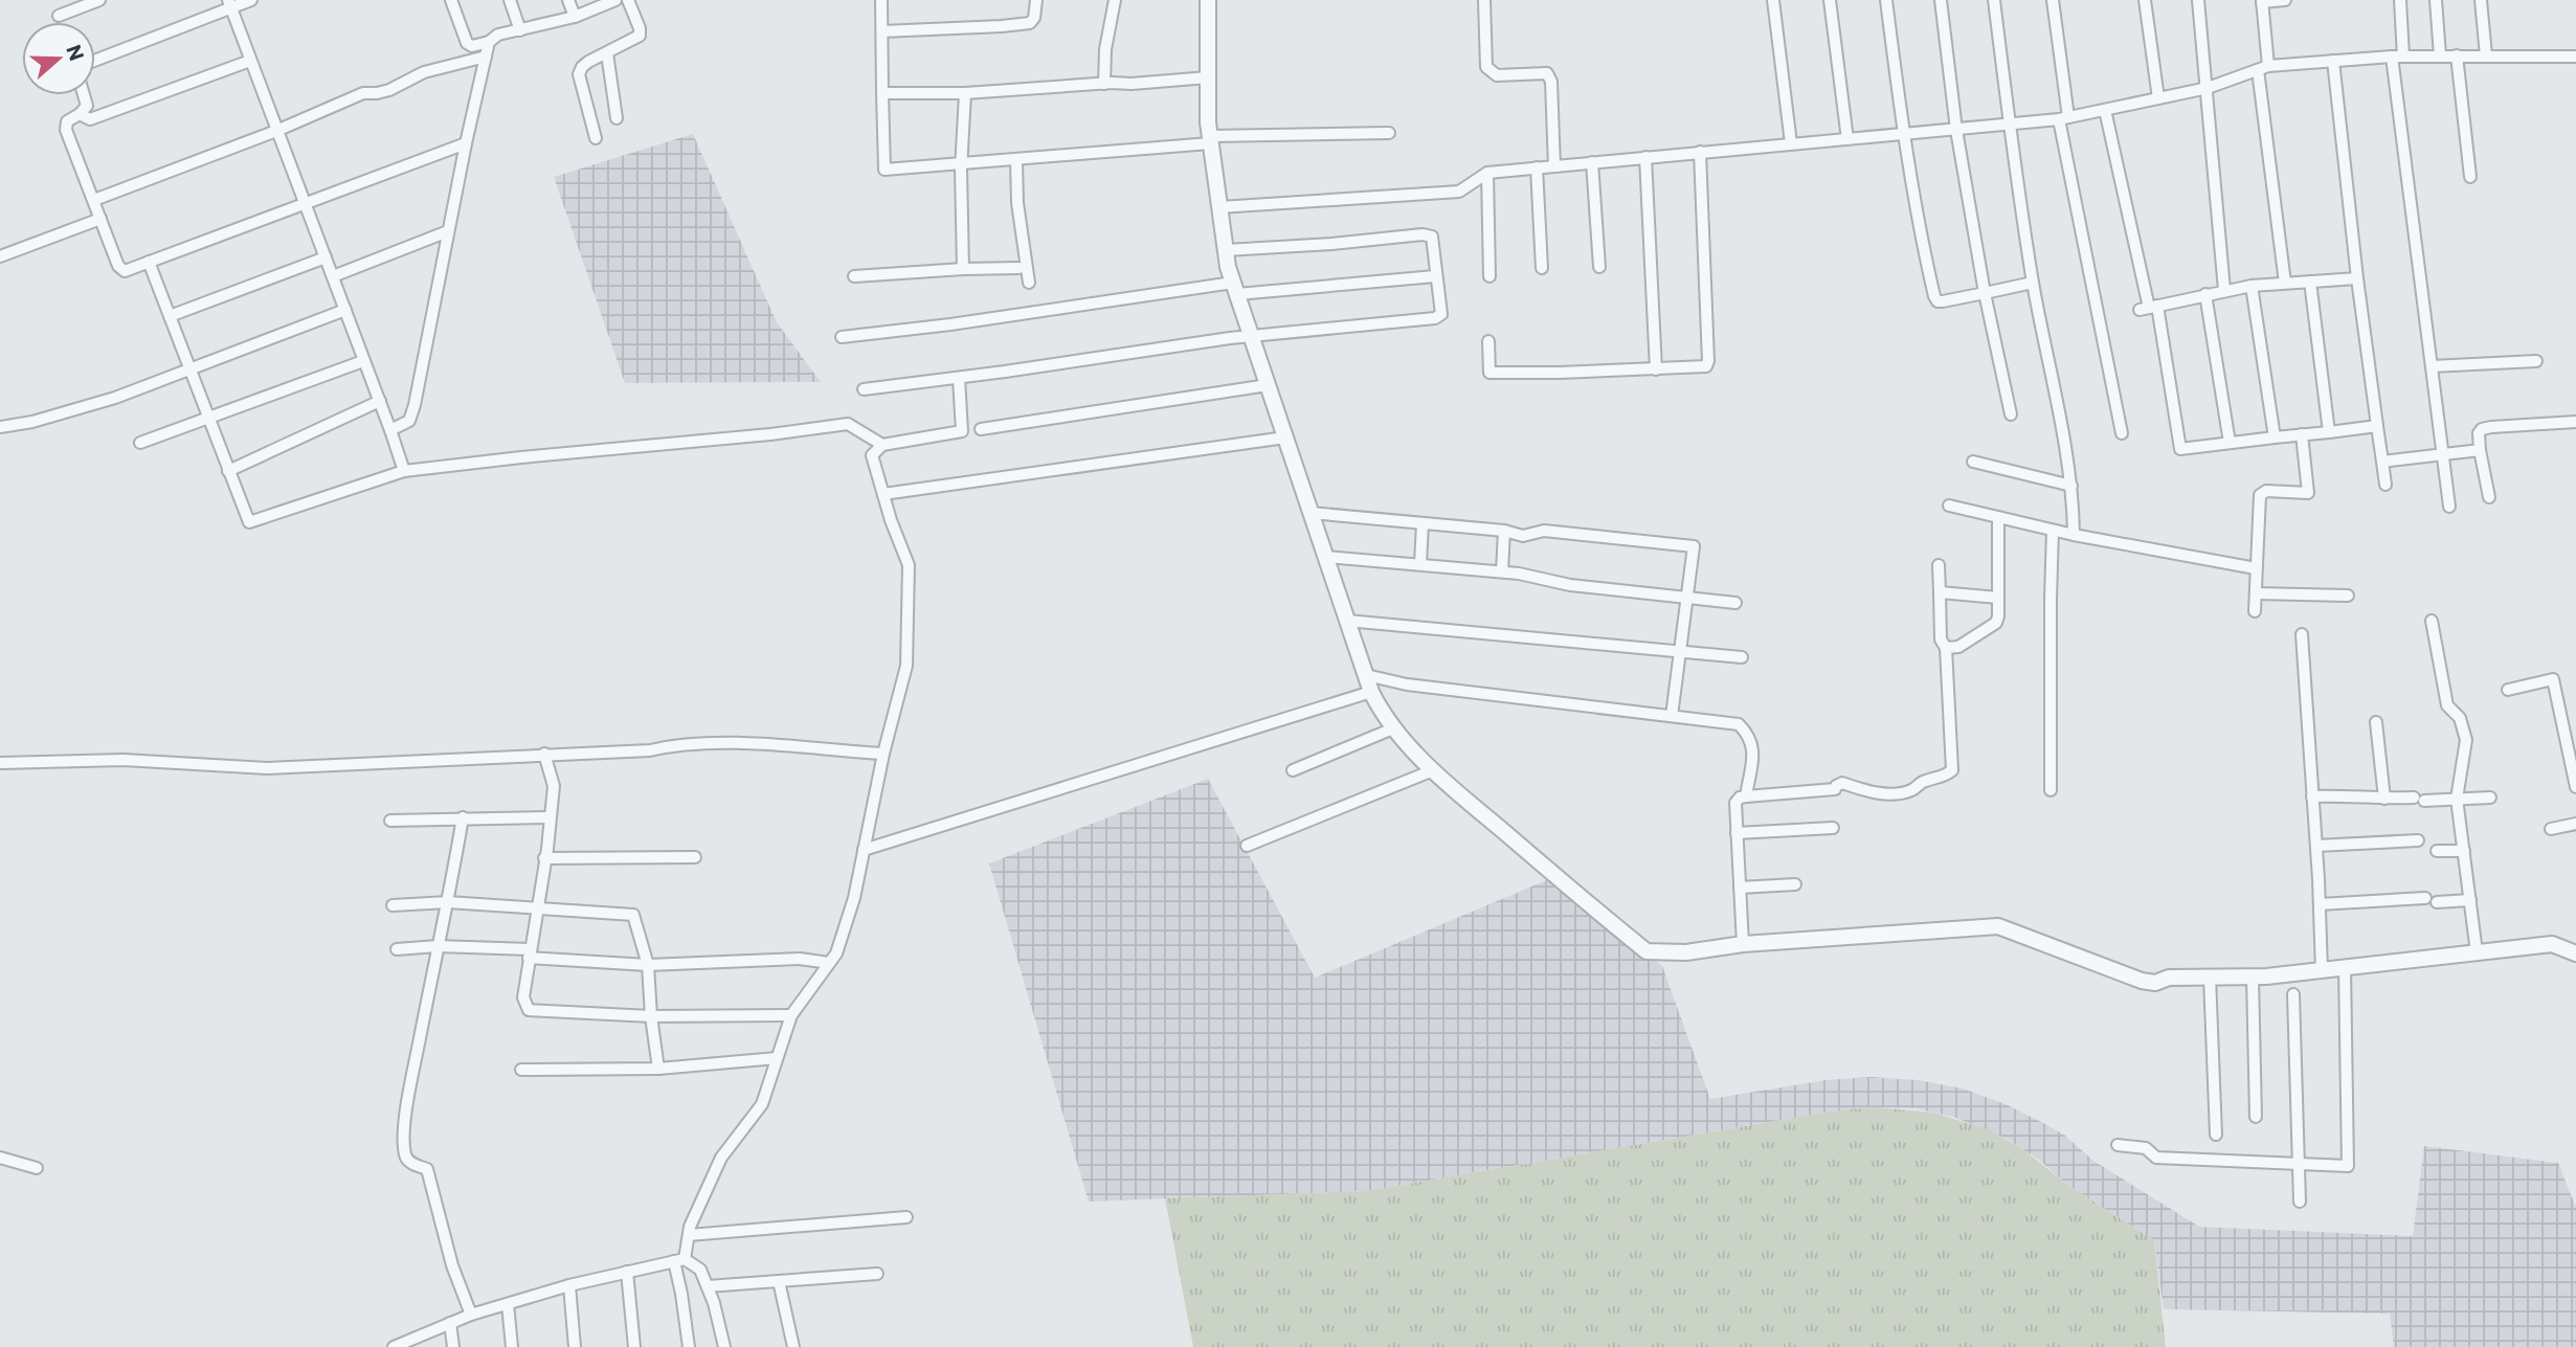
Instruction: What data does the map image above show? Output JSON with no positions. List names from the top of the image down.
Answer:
{
  "north": "right"
}
